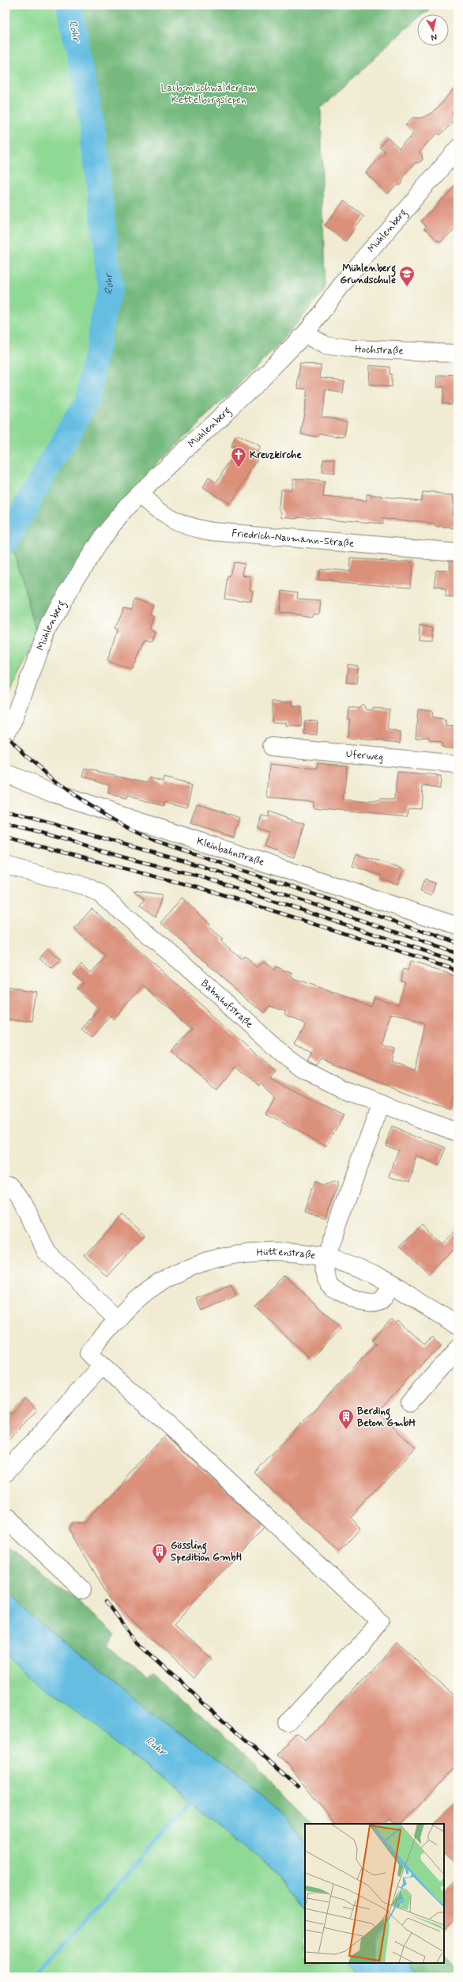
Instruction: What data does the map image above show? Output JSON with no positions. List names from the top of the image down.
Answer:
{
  "streets": {
    "street": [
      "Mühlenberg",
      "Hochstraße",
      "Friedrich-Naumann-Straße",
      "Uferweg",
      "Kleinbahnstraße",
      "Bahnhofstraße",
      "Hüttenstraße"
    ]
  },
  "crossings": [
    ["Mühlenberg", "Hochstraße"],
    ["Mühlenberg", "Friedrich-Naumann-Straße"]
  ],
  "water": ["Röhr", "Ruhr"],
  "parks": ["Laubmischwälder am Kettelburgsiepen"],
  "places": {
    "school or university": ["Mühlenberg Grundschule"],
    "church": ["Kreuzkirche"],
    "building": ["Berding Beton GmbH", "Gössling Spedition GmbH"]
  },
  "north": "bottom"
}
